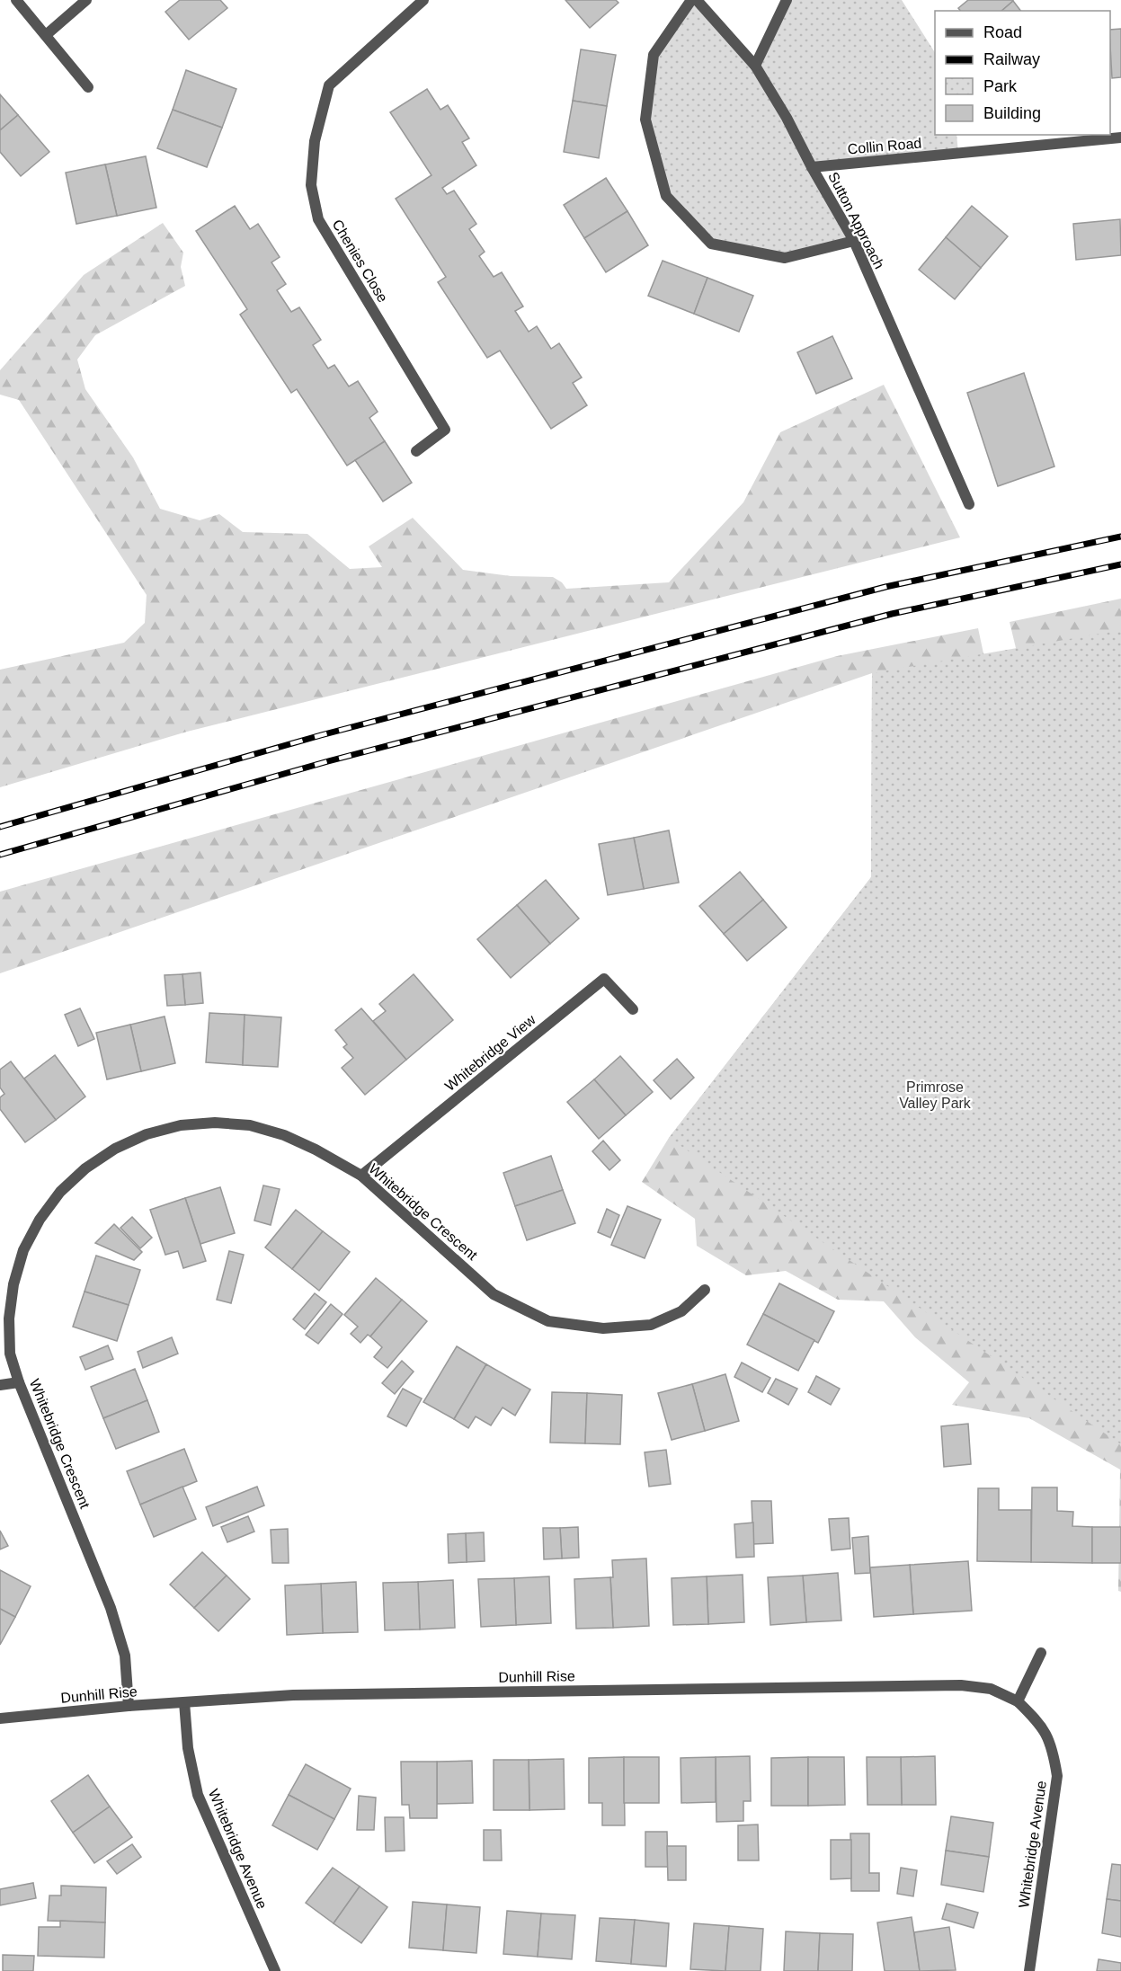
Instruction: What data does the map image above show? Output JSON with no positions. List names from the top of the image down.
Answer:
{
  "streets": {
    "street": [
      "Collin Road",
      "Sutton Approach",
      "Chenies Close",
      "Whitebridge View",
      "Whitebridge Crescent",
      "Dunhill Rise",
      "Whitebridge Avenue"
    ]
  },
  "crossings": [
    ["Collin Road", "Sutton Approach"],
    ["Whitebridge View", "Whitebridge Crescent"],
    ["Whitebridge Crescent", "Dunhill Rise"],
    ["Dunhill Rise", "Whitebridge Avenue"]
  ],
  "parks": ["Primrose Valley Park"],
  "legend": [
    "Road",
    "Railway",
    "Park",
    "Building"
  ]
}
